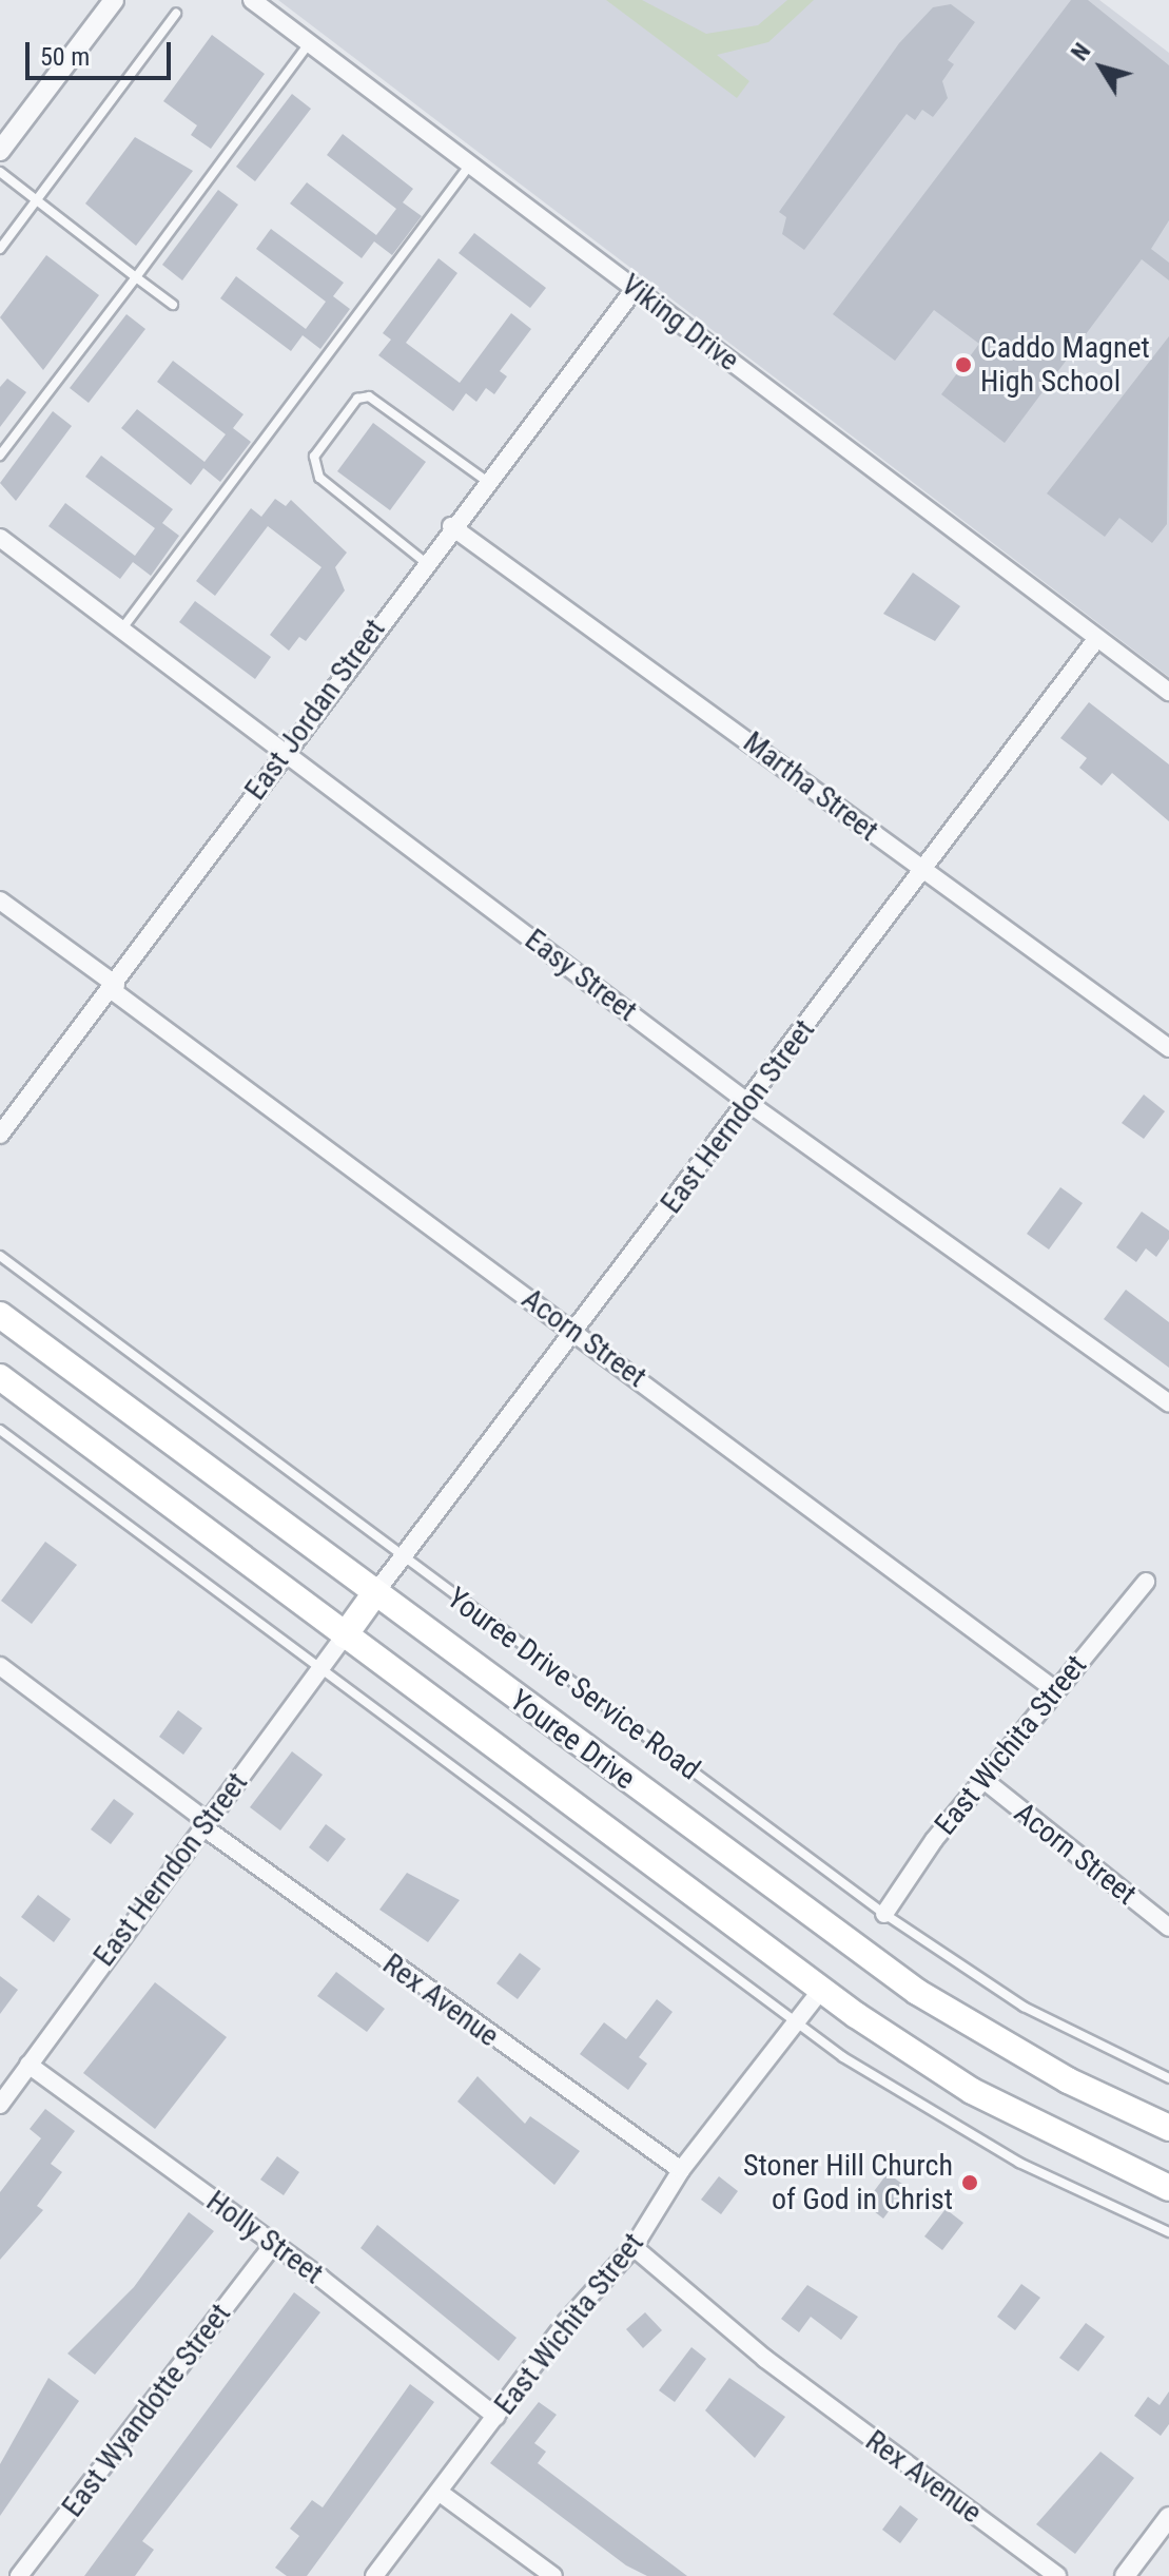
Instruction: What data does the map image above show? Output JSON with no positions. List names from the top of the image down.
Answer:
{
  "streets": {
    "main road": ["Youree Drive"],
    "street": [
      "Viking Drive",
      "East Jordan Street",
      "Martha Street",
      "Easy Street",
      "East Herndon Street",
      "Acorn Street",
      "East Wichita Street",
      "Rex Avenue",
      "Holly Street",
      "East Wyandotte Street"
    ],
    "lane": ["Youree Drive Service Road"]
  },
  "crossings": [
    ["Viking Drive", "East Jordan Street"],
    ["Viking Drive", "East Herndon Street"],
    ["East Jordan Street", "Martha Street"],
    ["East Jordan Street", "Easy Street"],
    ["East Jordan Street", "Acorn Street"],
    ["Martha Street", "East Herndon Street"],
    ["Easy Street", "East Herndon Street"],
    ["East Herndon Street", "Acorn Street"],
    ["East Herndon Street", "Youree Drive Service Road"],
    ["East Herndon Street", "Youree Drive"],
    ["East Herndon Street", "Rex Avenue"],
    ["East Herndon Street", "Holly Street"],
    ["Acorn Street", "East Wichita Street"],
    ["Youree Drive Service Road", "East Wichita Street"],
    ["Youree Drive", "East Wichita Street"],
    ["East Wichita Street", "Rex Avenue"],
    ["East Wichita Street", "Holly Street"],
    ["Holly Street", "East Wyandotte Street"]
  ],
  "places": ["Caddo Magnet High School", "Stoner Hill Church of God in Christ"],
  "scale_bar": "50 m",
  "north": "top left"
}
